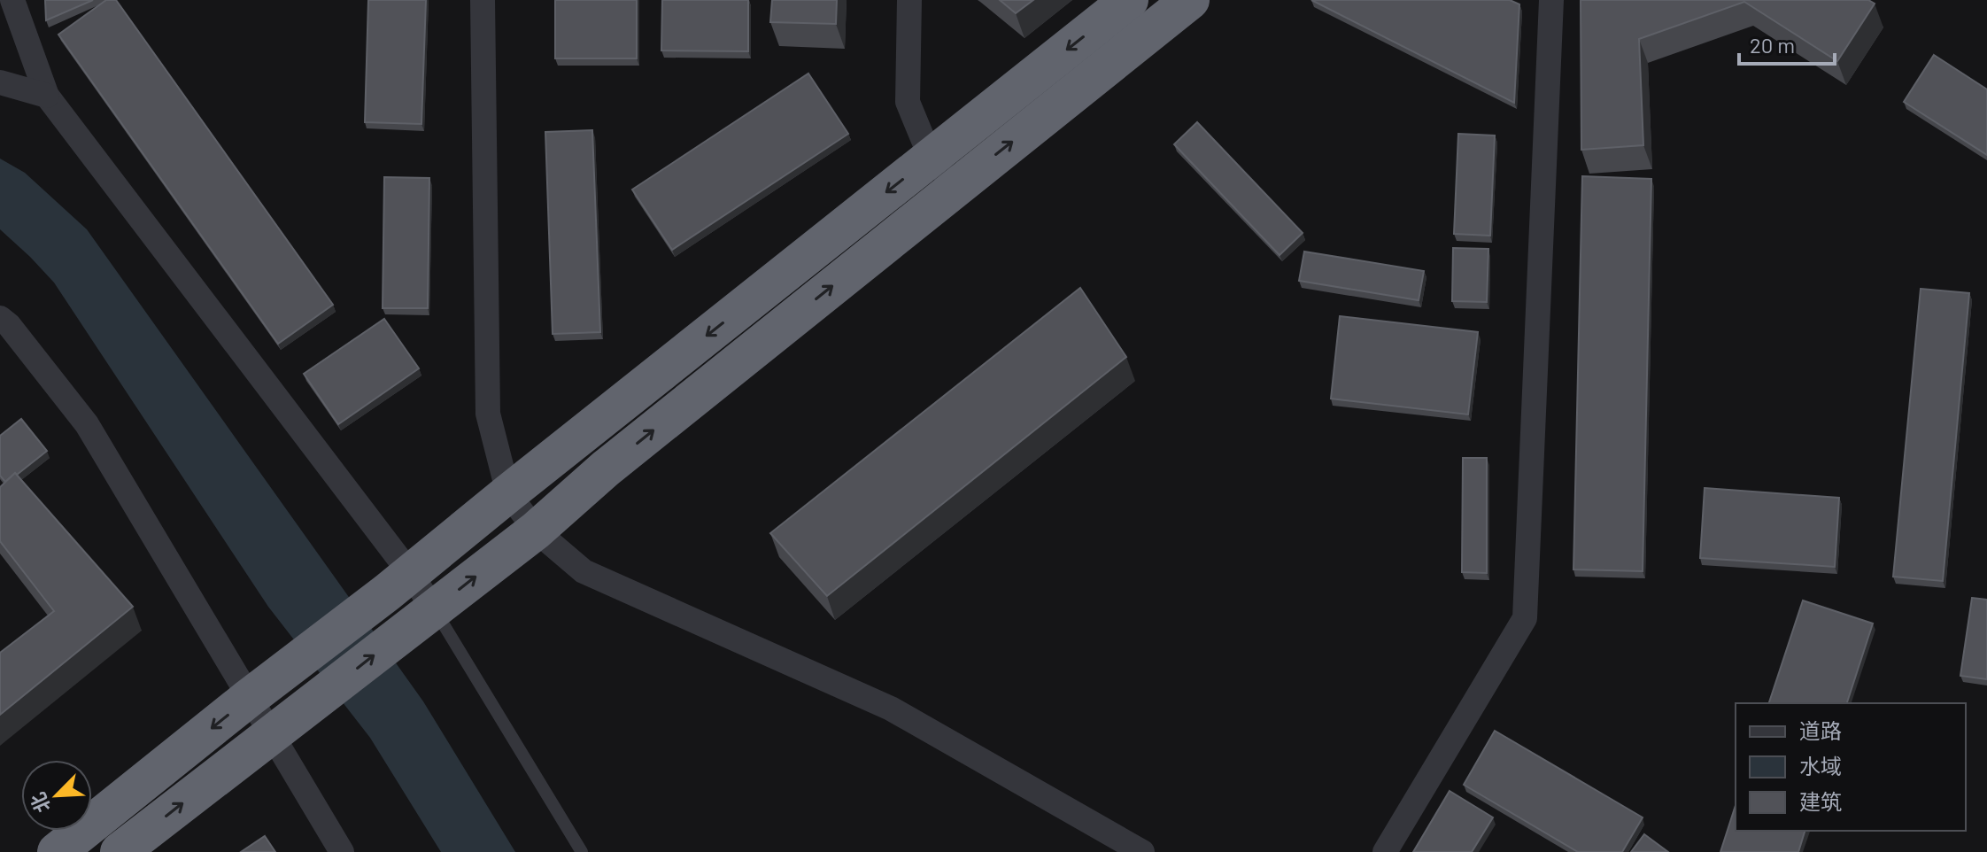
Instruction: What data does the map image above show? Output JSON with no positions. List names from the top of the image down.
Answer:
{
  "legend": ["道路", "水域", "建筑"],
  "scale_bar": "20 m",
  "north": "bottom left"
}
